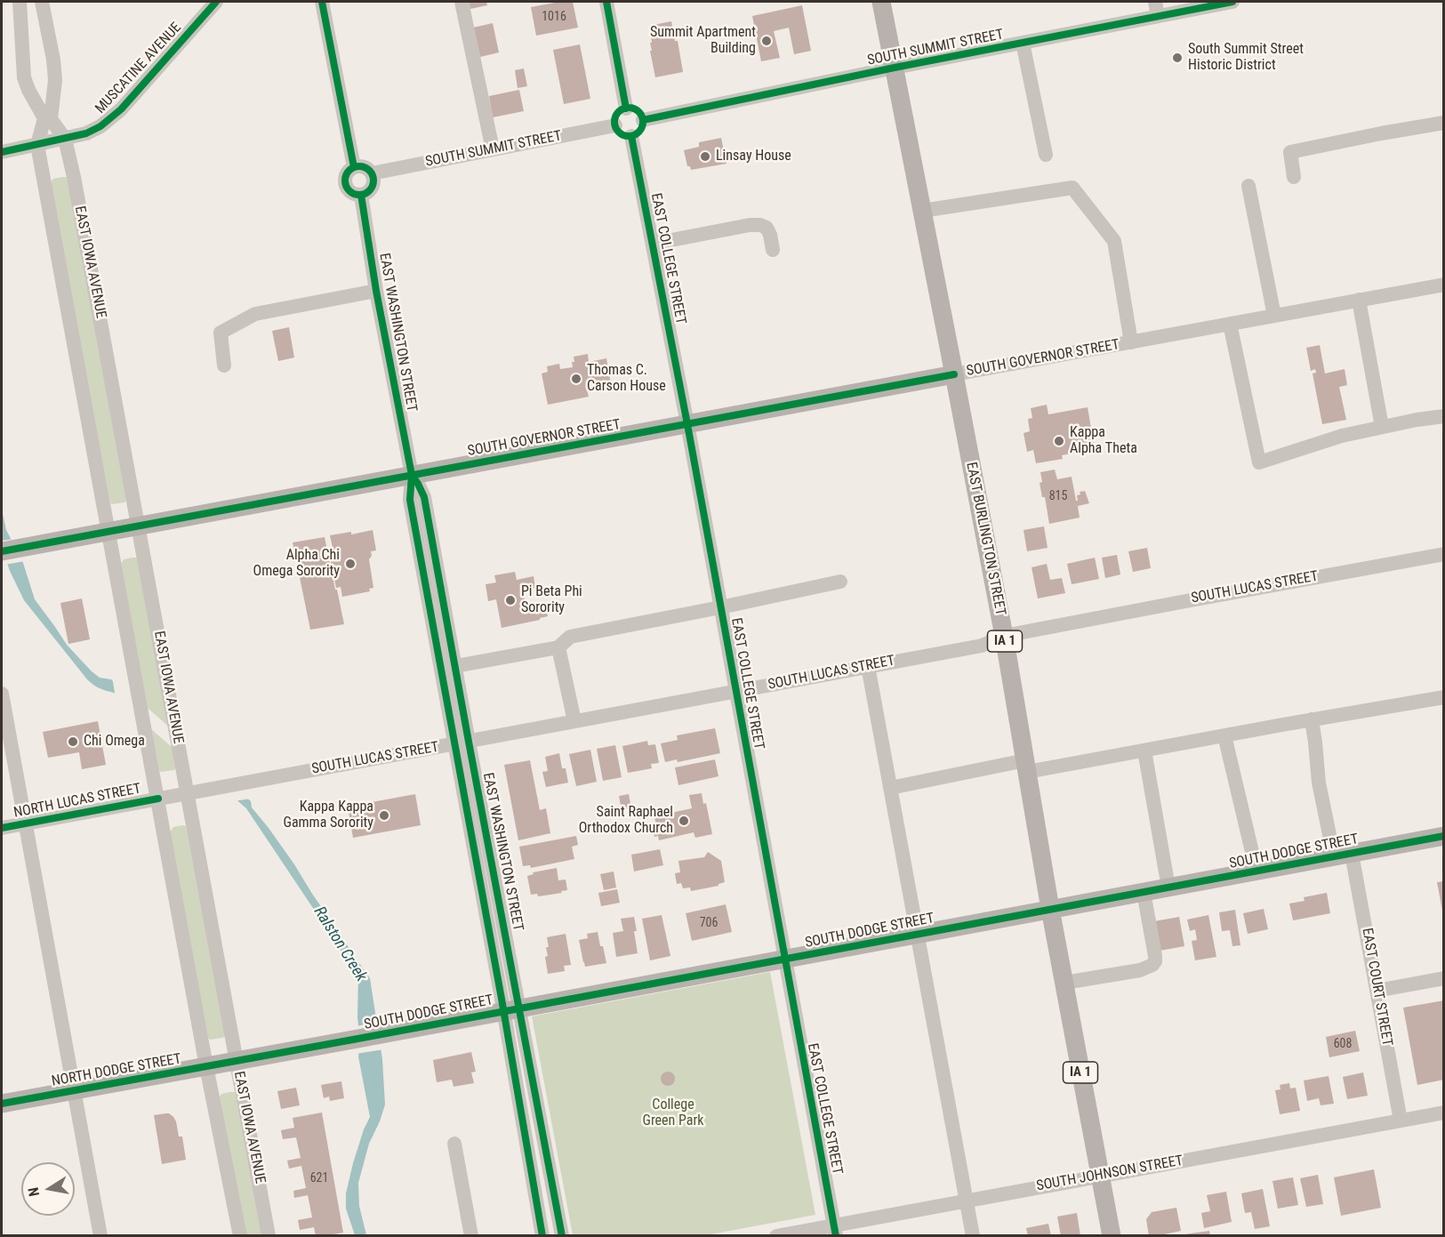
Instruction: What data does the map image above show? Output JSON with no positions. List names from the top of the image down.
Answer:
{
  "streets": {
    "main road": [
      "SOUTH GOVERNOR STREET",
      "EAST BURLINGTON STREET",
      "IA 1",
      "SOUTH DODGE STREET",
      "NORTH DODGE STREET"
    ],
    "street": [
      "SOUTH SUMMIT STREET",
      "MUSCATINE AVENUE",
      "EAST COLLEGE STREET",
      "EAST IOWA AVENUE",
      "EAST WASHINGTON STREET",
      "SOUTH LUCAS STREET",
      "NORTH LUCAS STREET",
      "EAST COURT STREET",
      "SOUTH JOHNSON STREET"
    ]
  },
  "crossings": [
    ["SOUTH SUMMIT STREET", "EAST COLLEGE STREET"],
    ["SOUTH SUMMIT STREET", "EAST WASHINGTON STREET"],
    ["SOUTH SUMMIT STREET", "EAST BURLINGTON STREET"],
    ["MUSCATINE AVENUE", "EAST IOWA AVENUE"],
    ["EAST COLLEGE STREET", "SOUTH GOVERNOR STREET"],
    ["EAST COLLEGE STREET", "SOUTH LUCAS STREET"],
    ["EAST COLLEGE STREET", "SOUTH DODGE STREET"],
    ["EAST COLLEGE STREET", "SOUTH JOHNSON STREET"],
    ["EAST IOWA AVENUE", "SOUTH GOVERNOR STREET"],
    ["EAST IOWA AVENUE", "SOUTH LUCAS STREET"],
    ["EAST IOWA AVENUE", "NORTH LUCAS STREET"],
    ["EAST IOWA AVENUE", "SOUTH DODGE STREET"],
    ["EAST IOWA AVENUE", "NORTH DODGE STREET"],
    ["EAST WASHINGTON STREET", "SOUTH GOVERNOR STREET"],
    ["EAST WASHINGTON STREET", "SOUTH LUCAS STREET"],
    ["EAST WASHINGTON STREET", "SOUTH DODGE STREET"],
    ["SOUTH GOVERNOR STREET", "EAST BURLINGTON STREET"],
    ["EAST BURLINGTON STREET", "SOUTH LUCAS STREET"],
    ["EAST BURLINGTON STREET", "SOUTH DODGE STREET"],
    ["EAST BURLINGTON STREET", "SOUTH JOHNSON STREET"],
    ["SOUTH LUCAS STREET", "NORTH LUCAS STREET"],
    ["SOUTH DODGE STREET", "EAST COURT STREET"],
    ["SOUTH DODGE STREET", "NORTH DODGE STREET"],
    ["EAST COURT STREET", "SOUTH JOHNSON STREET"]
  ],
  "water": ["Ralston Creek"],
  "parks": ["College Green Park"],
  "places": [
    "Summit Apartment Building",
    "South Summit Street Historic District",
    "Linsay House",
    "Thomas C. Carson House",
    "Kappa Alpha Theta",
    "Alpha Chi Omega Sorority",
    "Pi Beta Phi Sorority",
    "Chi Omega",
    "Kappa Kappa Gamma Sorority",
    "Saint Raphael Orthodox Church"
  ],
  "house_numbers": [
    "1016",
    "815",
    "706",
    "608",
    "621"
  ],
  "north": "left"
}
